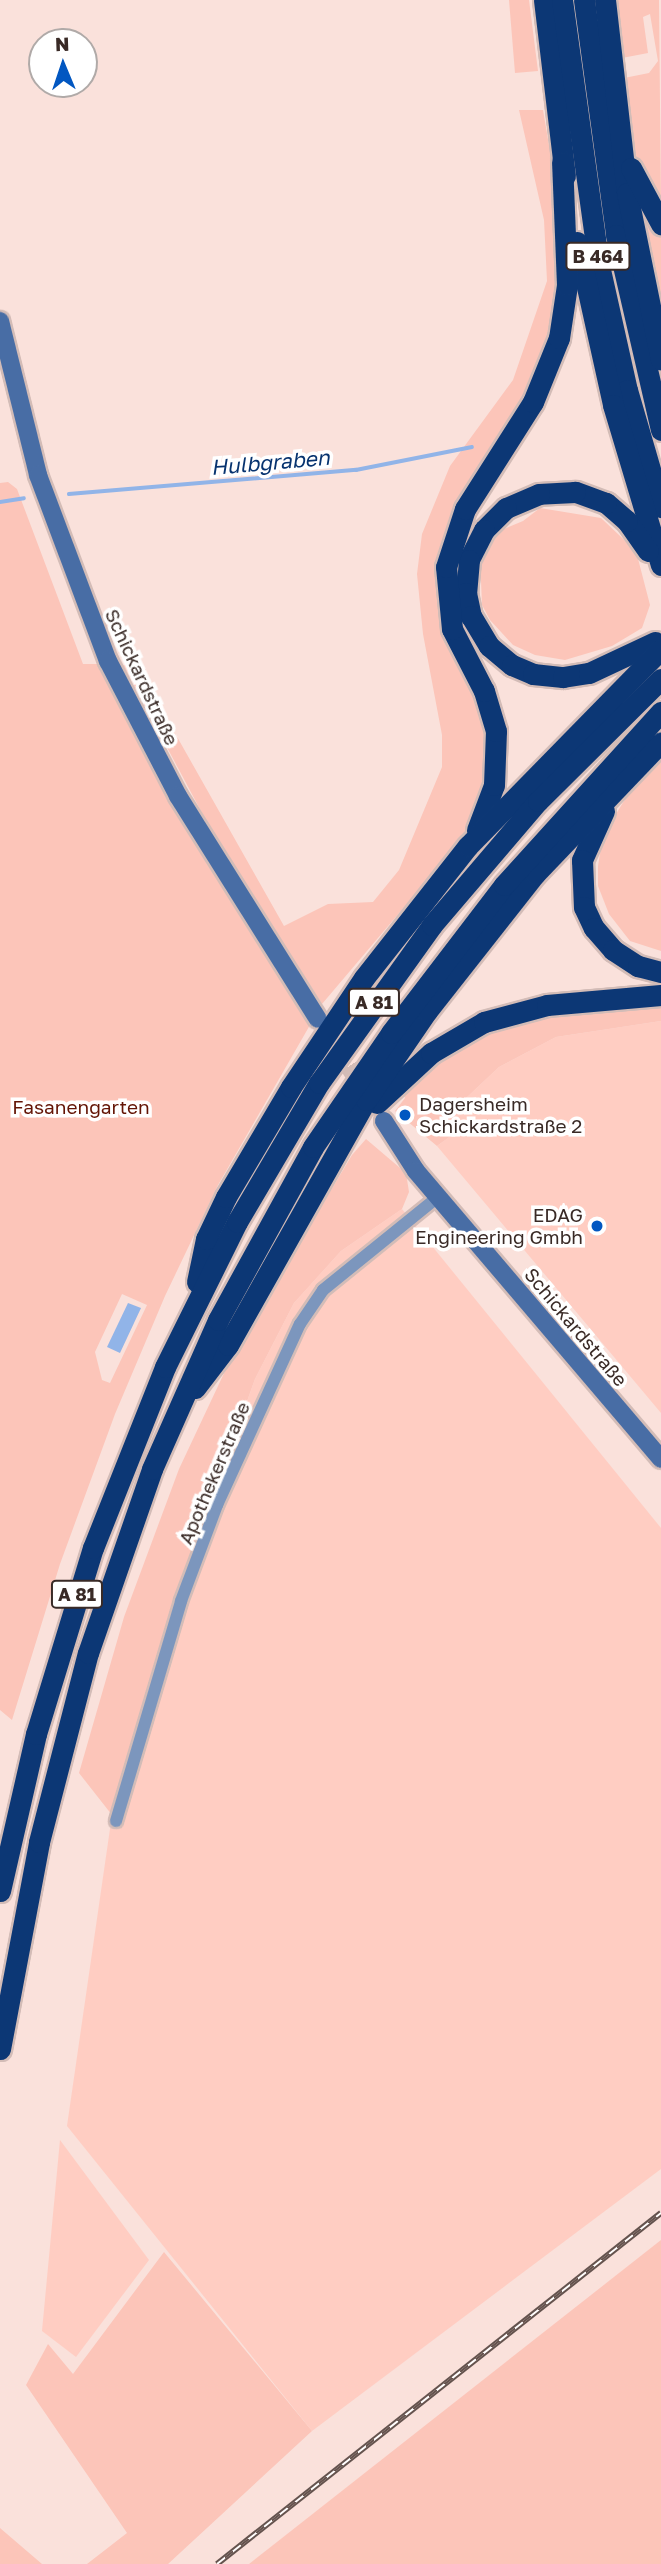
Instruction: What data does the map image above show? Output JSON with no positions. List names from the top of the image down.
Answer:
{
  "streets": {
    "highway": ["B 464", "A 81"],
    "street": ["Schickardstraße", "Apothekerstraße"]
  },
  "crossings": [
    ["Schickardstraße", "Apothekerstraße"]
  ],
  "water": ["Hulbgraben"],
  "parks": ["Fasanengarten"],
  "places": ["Dagersheim Schickardstraße 2", "EDAG Engineering Gmbh"],
  "north": "top"
}
